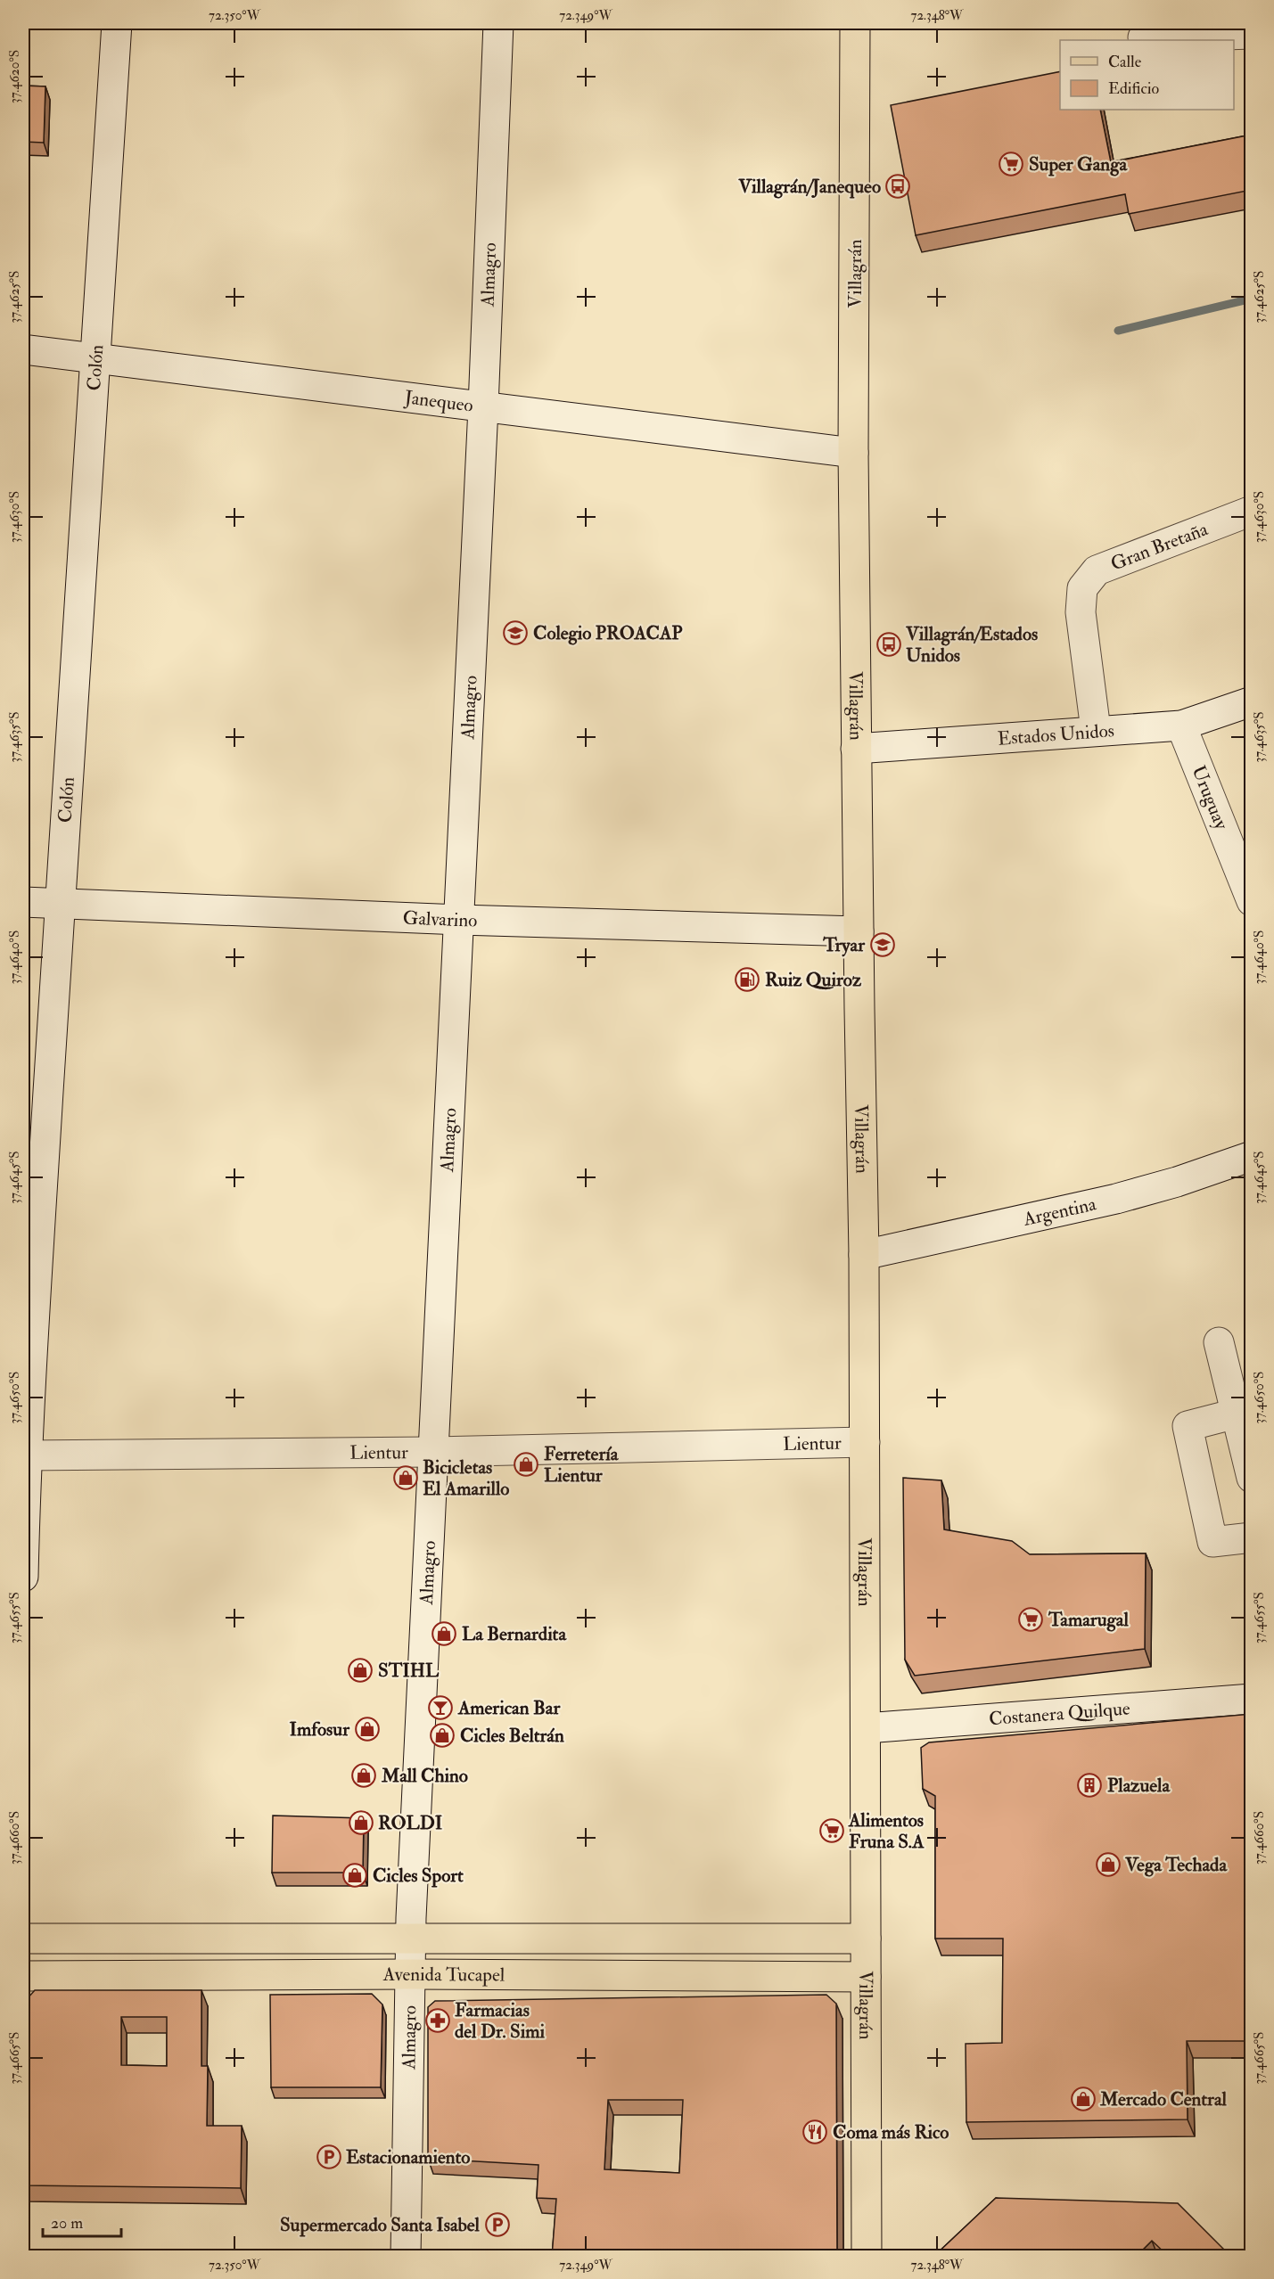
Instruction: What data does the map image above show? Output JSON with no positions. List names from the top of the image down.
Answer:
{
  "streets": {
    "main road": ["Villagrán", "Avenida Tucapel"],
    "street": [
      "Almagro",
      "Colón",
      "Janequeo",
      "Gran Bretaña",
      "Estados Unidos",
      "Uruguay",
      "Galvarino",
      "Argentina",
      "Lientur",
      "Costanera Quilque"
    ]
  },
  "crossings": [
    ["Almagro", "Janequeo"],
    ["Almagro", "Galvarino"],
    ["Almagro", "Lientur"],
    ["Almagro", "Avenida Tucapel"],
    ["Villagrán", "Janequeo"],
    ["Villagrán", "Estados Unidos"],
    ["Villagrán", "Galvarino"],
    ["Villagrán", "Argentina"],
    ["Villagrán", "Lientur"],
    ["Villagrán", "Costanera Quilque"],
    ["Villagrán", "Avenida Tucapel"],
    ["Colón", "Janequeo"],
    ["Colón", "Galvarino"],
    ["Colón", "Lientur"],
    ["Gran Bretaña", "Estados Unidos"],
    ["Estados Unidos", "Uruguay"]
  ],
  "places": {
    "supermarket": ["Super Ganga", "Tamarugal", "Alimentos Fruna S.A"],
    "bus stop": ["Villagrán/Janequeo", "Villagrán/Estados Unidos"],
    "school or university": ["Colegio PROACAP", "Tryar"],
    "fuel station": ["Ruiz Quiroz"],
    "shop": [
      "Ferretería Lientur",
      "Bicicletas El Amarillo",
      "La Bernardita",
      "STIHL",
      "Imfosur",
      "Cicles Beltrán",
      "Mall Chino",
      "ROLDI",
      "Vega Techada",
      "Cicles Sport",
      "Mercado Central"
    ],
    "bar": ["American Bar"],
    "building": ["Plazuela"],
    "pharmacy": ["Farmacias del Dr. Simi"],
    "restaurant": ["Coma más Rico"],
    "parking": ["Estacionamiento", "Supermercado Santa Isabel"]
  },
  "legend": ["Calle", "Edificio"],
  "scale_bar": "20 m",
  "coordinates": [
    "72.350°W",
    "72.349°W",
    "72.348°W",
    "37.4620°S",
    "37.4625°S",
    "37.4630°S",
    "37.4635°S",
    "37.4640°S",
    "37.4645°S",
    "37.4650°S",
    "37.4655°S",
    "37.4660°S",
    "37.4665°S"
  ]
}
